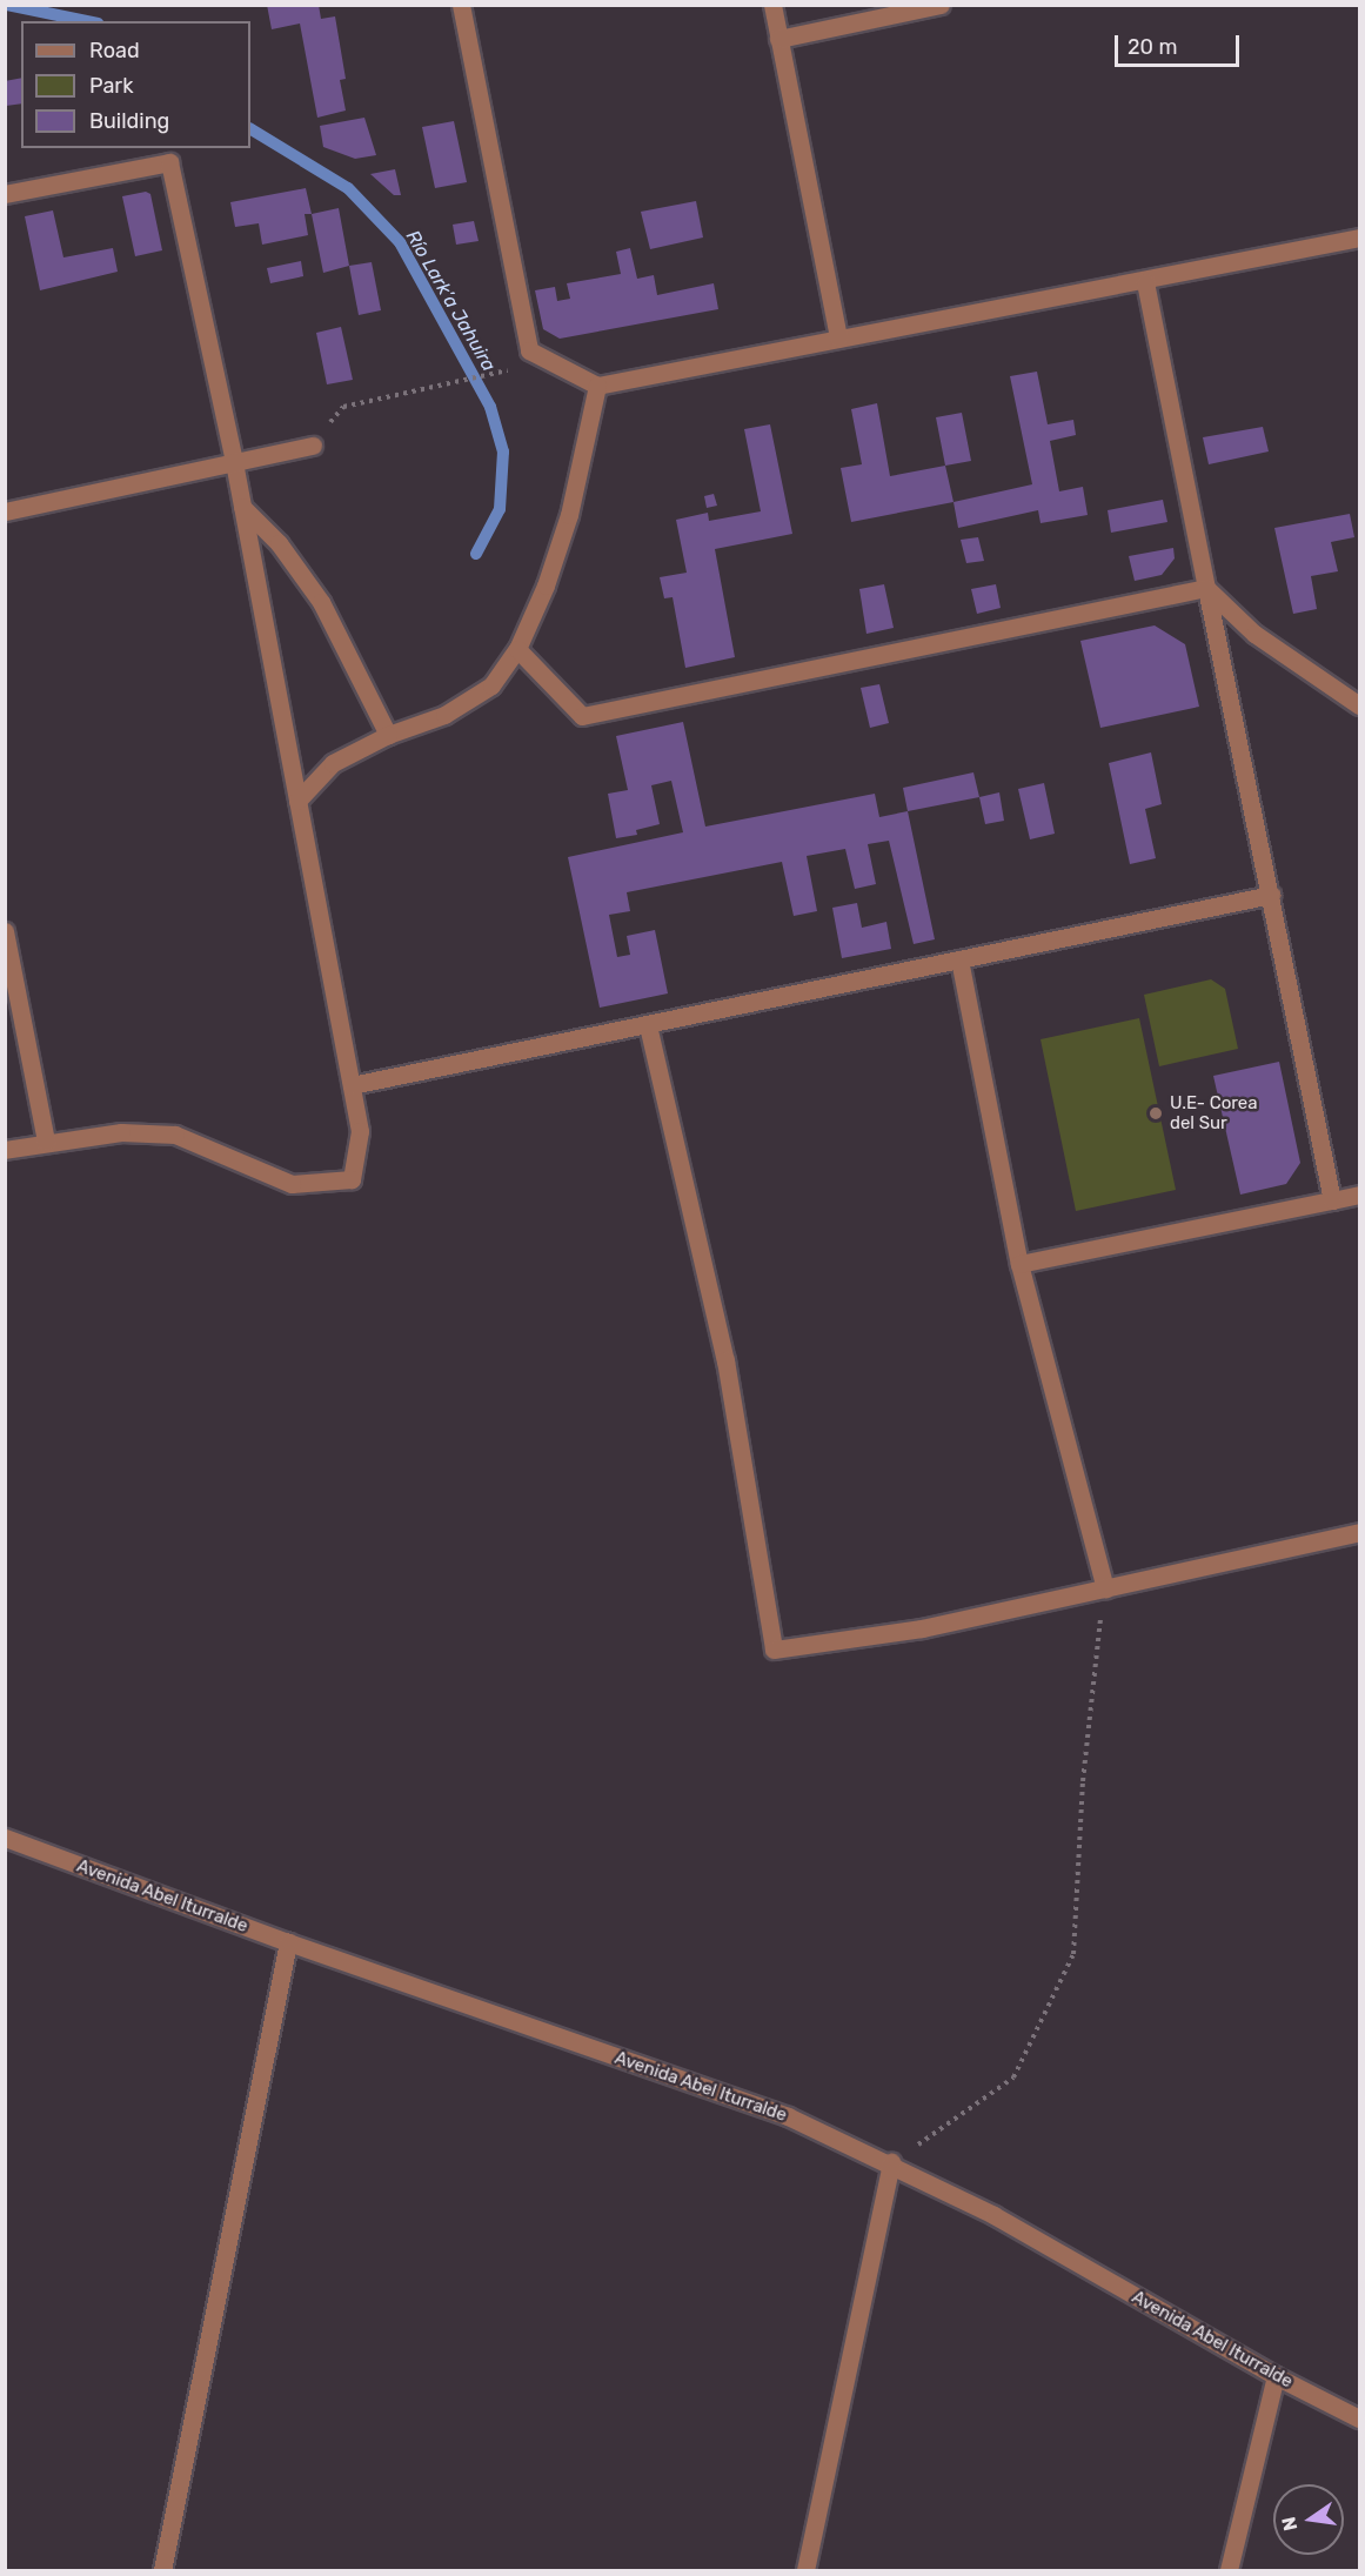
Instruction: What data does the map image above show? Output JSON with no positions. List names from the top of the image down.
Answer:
{
  "streets": {
    "street": ["Avenida Abel Iturralde"]
  },
  "water": ["Río Lark’a Jahuira"],
  "places": ["U.E- Corea del Sur"],
  "legend": ["Road", "Park", "Building"],
  "scale_bar": "20 m",
  "north": "left"
}
